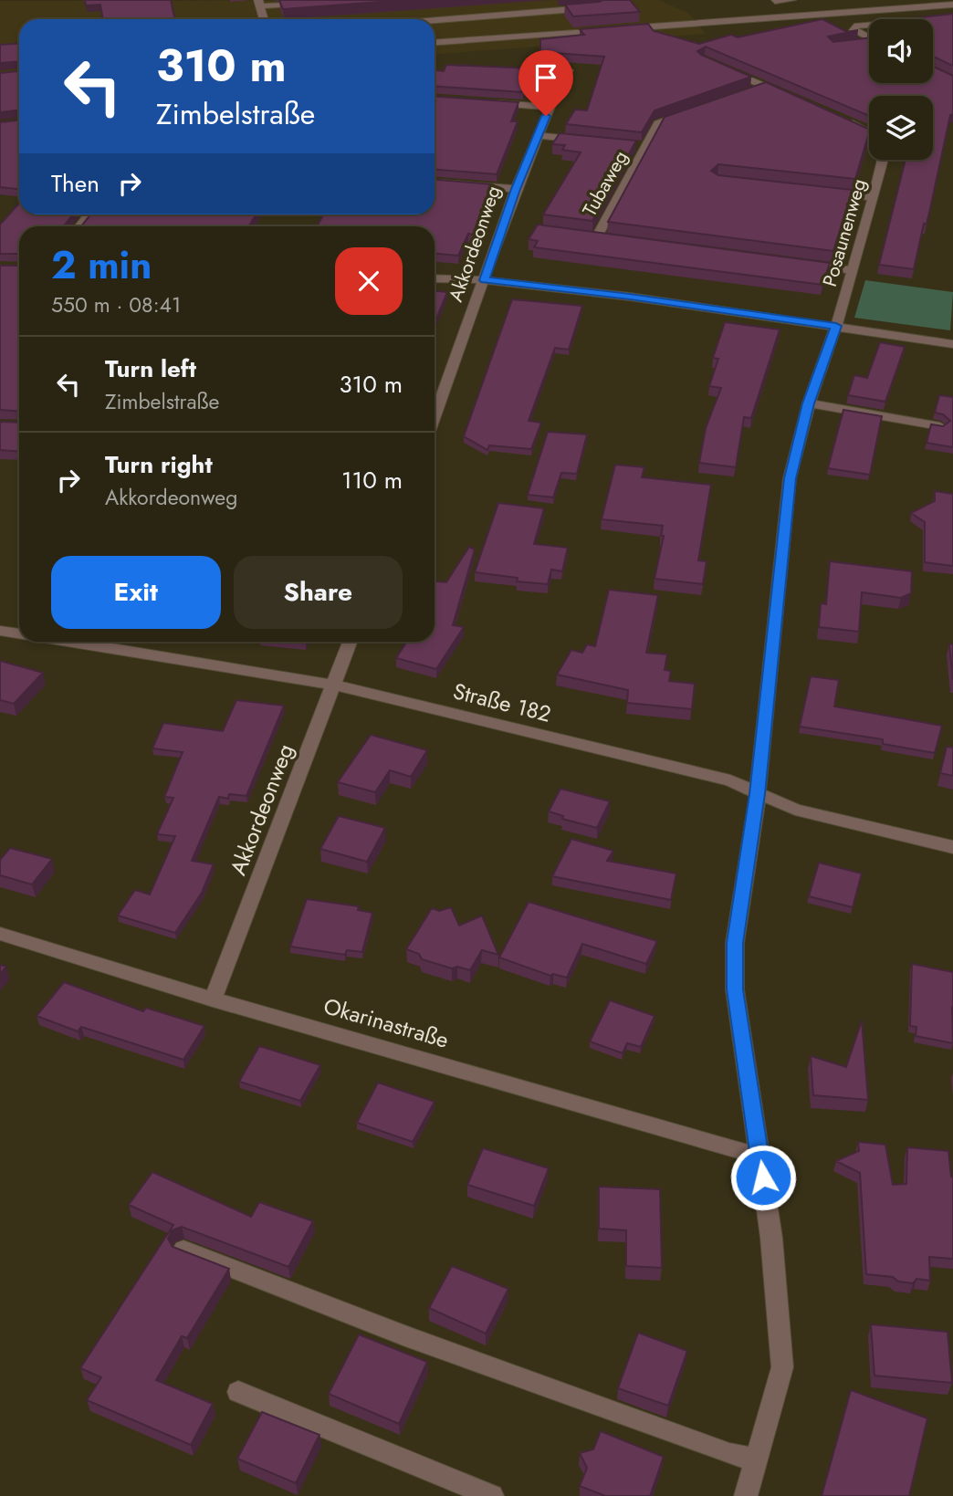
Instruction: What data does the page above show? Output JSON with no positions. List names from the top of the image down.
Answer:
{
  "streets": {
    "street": [
      "Tubaweg",
      "Posaunenweg",
      "Akkordeonweg",
      "Straße 182",
      "Okarinastraße"
    ]
  },
  "crossings": [
    ["Tubaweg", "Akkordeonweg"],
    ["Posaunenweg", "Straße 182"],
    ["Posaunenweg", "Okarinastraße"],
    ["Akkordeonweg", "Straße 182"],
    ["Akkordeonweg", "Okarinastraße"]
  ],
  "page": {
    "turn": ["310 m", "Zimbelstraße"],
    "then": "Then",
    "heading": ["2 min", "550 m · 08:41"],
    "list": [
      {
        "name": "Turn left",
        "note": "Zimbelstraße",
        "value": "310 m"
      },
      {
        "name": "Turn right",
        "note": "Akkordeonweg",
        "value": "110 m"
      }
    ],
    "buttons": ["Exit", "Share"]
  }
}
